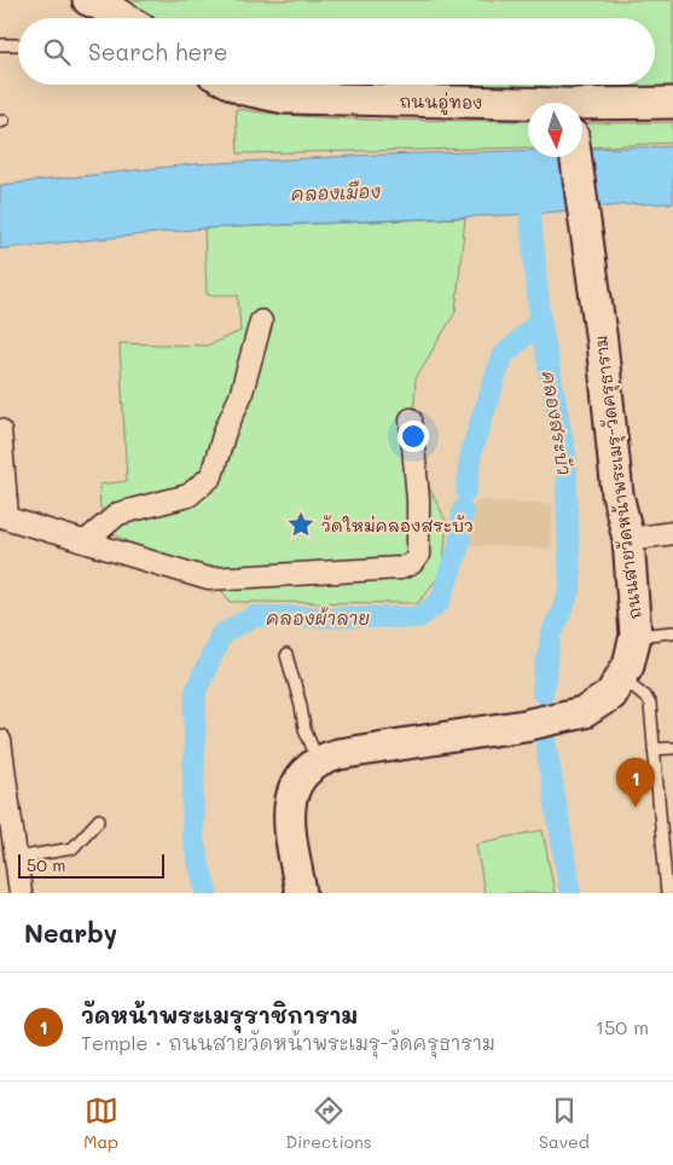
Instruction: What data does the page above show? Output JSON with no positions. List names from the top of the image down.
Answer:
{
  "streets": {
    "street": ["ถนนอู่ทอง", "ถนนสายวัดหน้าพระเมรุ-วัดครุธาราม"]
  },
  "water": ["คลองเมือง", "คลองสระบัว", "คลองผ้าลาย"],
  "places": {
    "place": ["วัดใหม่คลองสระบัว"]
  },
  "scale_bar": "50 m",
  "north": "bottom",
  "page": {
    "search": "Search here",
    "pins": "1",
    "scale": "50 m",
    "heading": "Nearby",
    "list": [
      {
        "mark": "1",
        "name": "วัดหน้าพระเมรุราชิการาม",
        "note": "Temple · ถนนสายวัดหน้าพระเมรุ-วัดครุธาราม",
        "value": "150 m"
      }
    ],
    "nav": ["Map", "Directions", "Saved"]
  }
}
